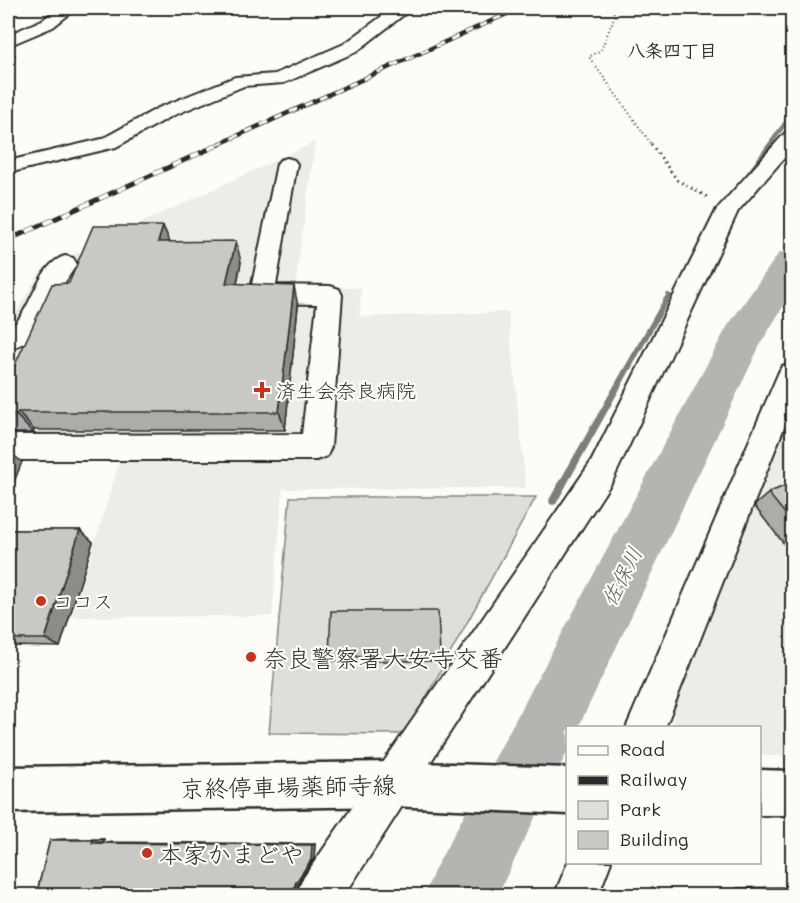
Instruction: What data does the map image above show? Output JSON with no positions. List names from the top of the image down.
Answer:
{
  "streets": {
    "main road": ["京終停車場薬師寺線"]
  },
  "districts": ["八条四丁目"],
  "water": ["佐保川"],
  "places": {
    "health": ["済生会奈良病院"],
    "other": ["ココス", "奈良警察署大安寺交番", "本家かまどや"]
  },
  "legend": [
    "Road",
    "Railway",
    "Park",
    "Building"
  ]
}
